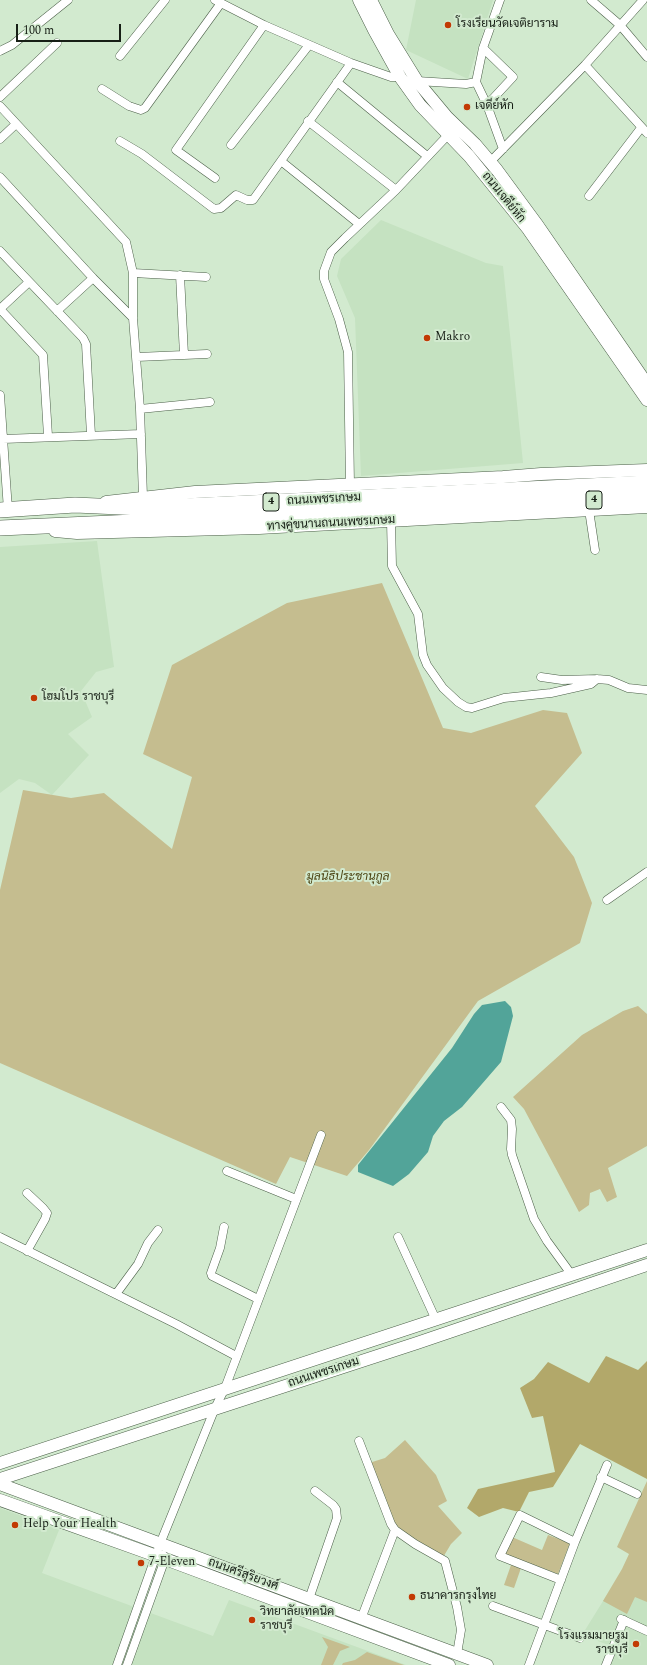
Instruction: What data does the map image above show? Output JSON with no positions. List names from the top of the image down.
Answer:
{
  "streets": {
    "highway": ["ถนนเพชรเกษม", "4"],
    "main road": ["ถนนเจดีย์หัก", "ทางคู่ขนานถนนเพชรเกษม", "ถนนศรีสุริยวงศ์"]
  },
  "crossings": [
    ["ถนนเพชรเกษม", "4"],
    ["ถนนเพชรเกษม", "ทางคู่ขนานถนนเพชรเกษม"]
  ],
  "parks": ["มูลนิธิประชานุกูล"],
  "places": [
    "โรงเรียนวัดเจติยาราม",
    "เจดีย์หัก",
    "Makro",
    "โฮมโปร ราชบุรี",
    "Help Your Health",
    "7-Eleven",
    "ธนาคารกรุงไทย",
    "วิทยาลัยเทคนิค ราชบุรี",
    "โรงแรมมายรูม ราชบุรี"
  ],
  "scale_bar": "100 m"
}
